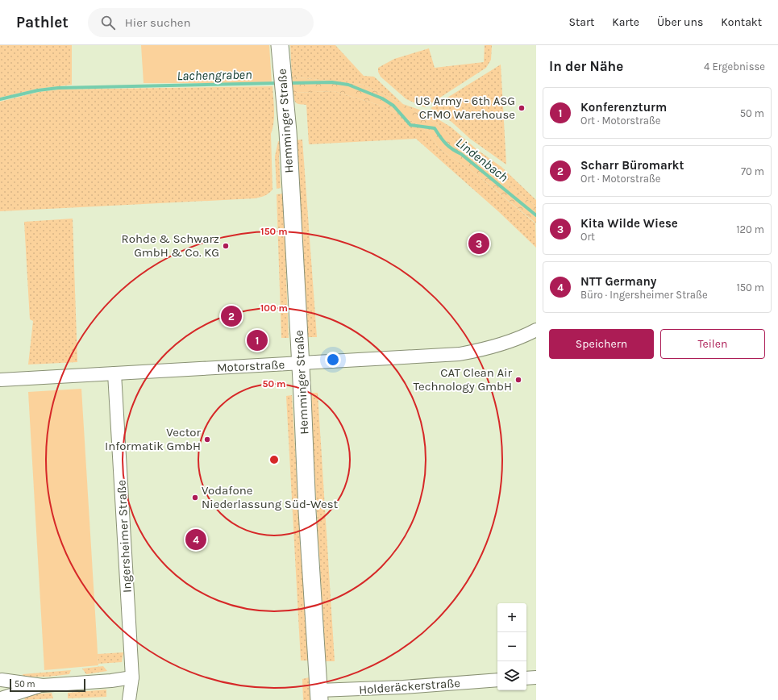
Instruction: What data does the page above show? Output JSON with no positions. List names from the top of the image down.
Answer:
{
  "streets": {
    "main road": ["Hemminger Straße"],
    "street": ["Motorstraße", "Ingersheimer Straße", "Holderäckerstraße"]
  },
  "crossings": [
    ["Hemminger Straße", "Motorstraße"],
    ["Hemminger Straße", "Holderäckerstraße"],
    ["Motorstraße", "Ingersheimer Straße"]
  ],
  "water": ["Lachengraben", "Lindenbach"],
  "places": [
    "US Army - 6th ASG CFMO Warehouse",
    "Rohde & Schwarz GmbH & Co. KG",
    "CAT Clean Air Technology GmbH",
    "Vector Informatik GmbH",
    "Vodafone Niederlassung Süd-West"
  ],
  "scale_bar": "50 m",
  "page": {
    "header": "Pathlet",
    "search": "Hier suchen",
    "nav": [
      "Start",
      "Karte",
      "Über uns",
      "Kontakt"
    ],
    "heading": ["In der Nähe", "4 Ergebnisse"],
    "list": [
      {
        "mark": "1",
        "name": "Konferenzturm",
        "note": "Ort · Motorstraße",
        "value": "50 m"
      },
      {
        "mark": "2",
        "name": "Scharr Büromarkt",
        "note": "Ort · Motorstraße",
        "value": "70 m"
      },
      {
        "mark": "3",
        "name": "Kita Wilde Wiese",
        "note": "Ort",
        "value": "120 m"
      },
      {
        "mark": "4",
        "name": "NTT Germany",
        "note": "Büro · Ingersheimer Straße",
        "value": "150 m"
      }
    ],
    "pins": [
      "3",
      "2",
      "1",
      "4"
    ],
    "buttons": ["Speichern", "Teilen"],
    "map_buttons": ["+", "−"],
    "scale": "50 m"
  },
  "rings": ["150 m", "100 m", "50 m"]
}
